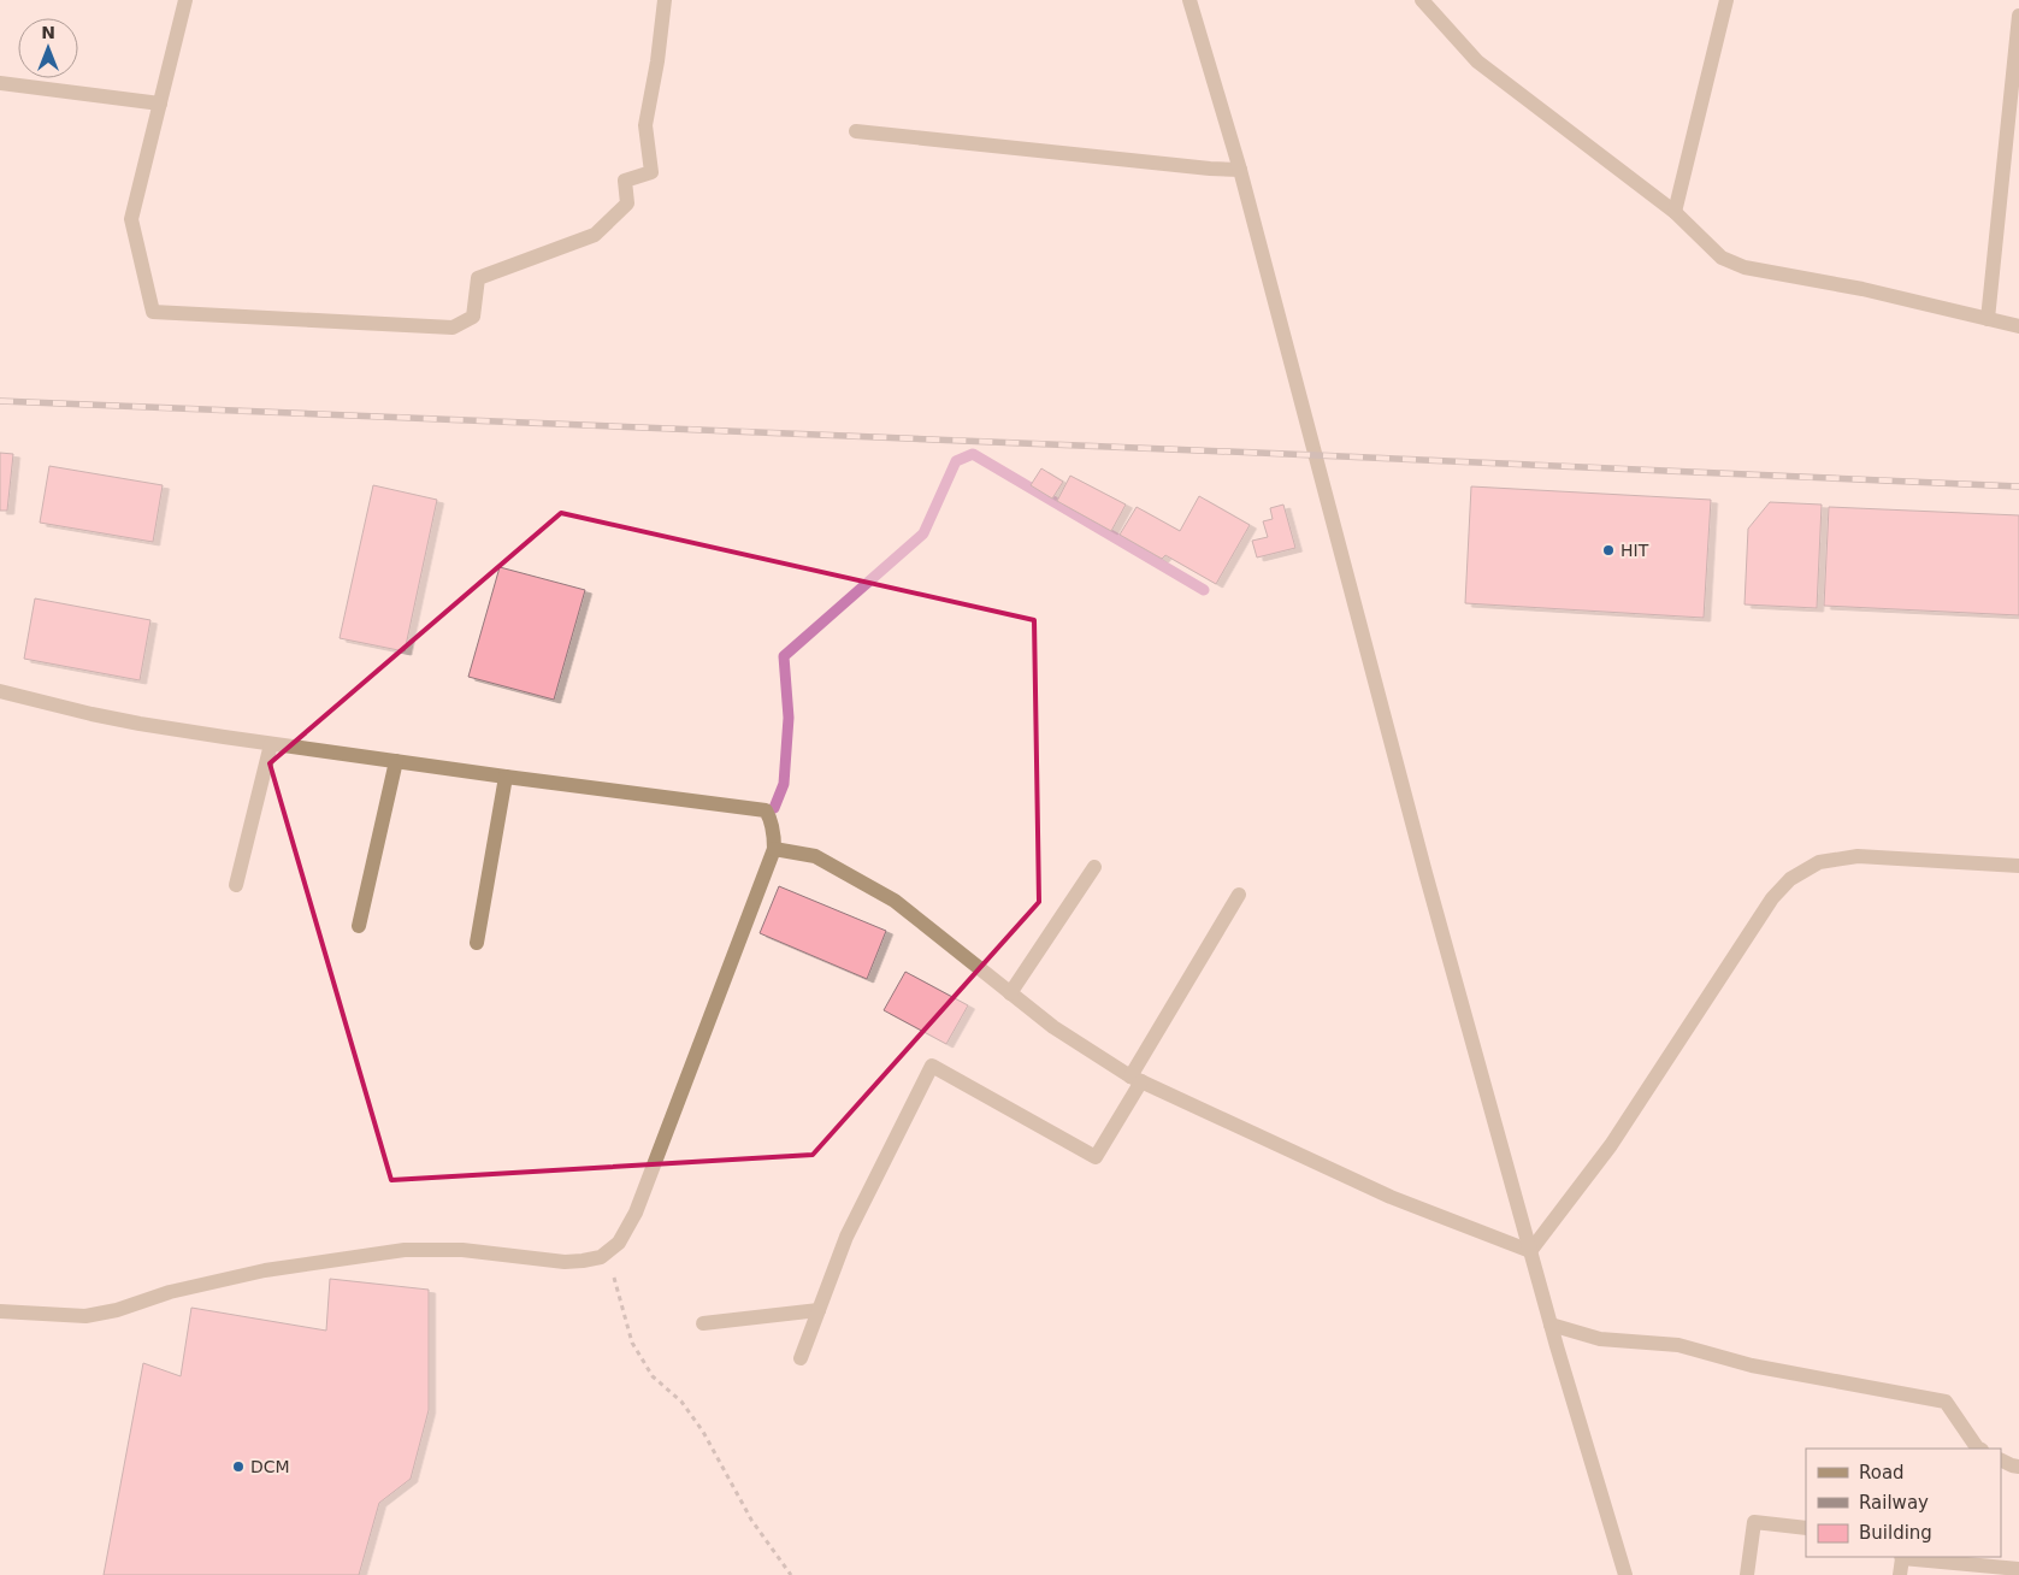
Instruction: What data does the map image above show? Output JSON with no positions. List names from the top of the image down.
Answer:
{
  "places": ["HIT", "DCM"],
  "legend": ["Road", "Railway", "Building"],
  "north": "top"
}
